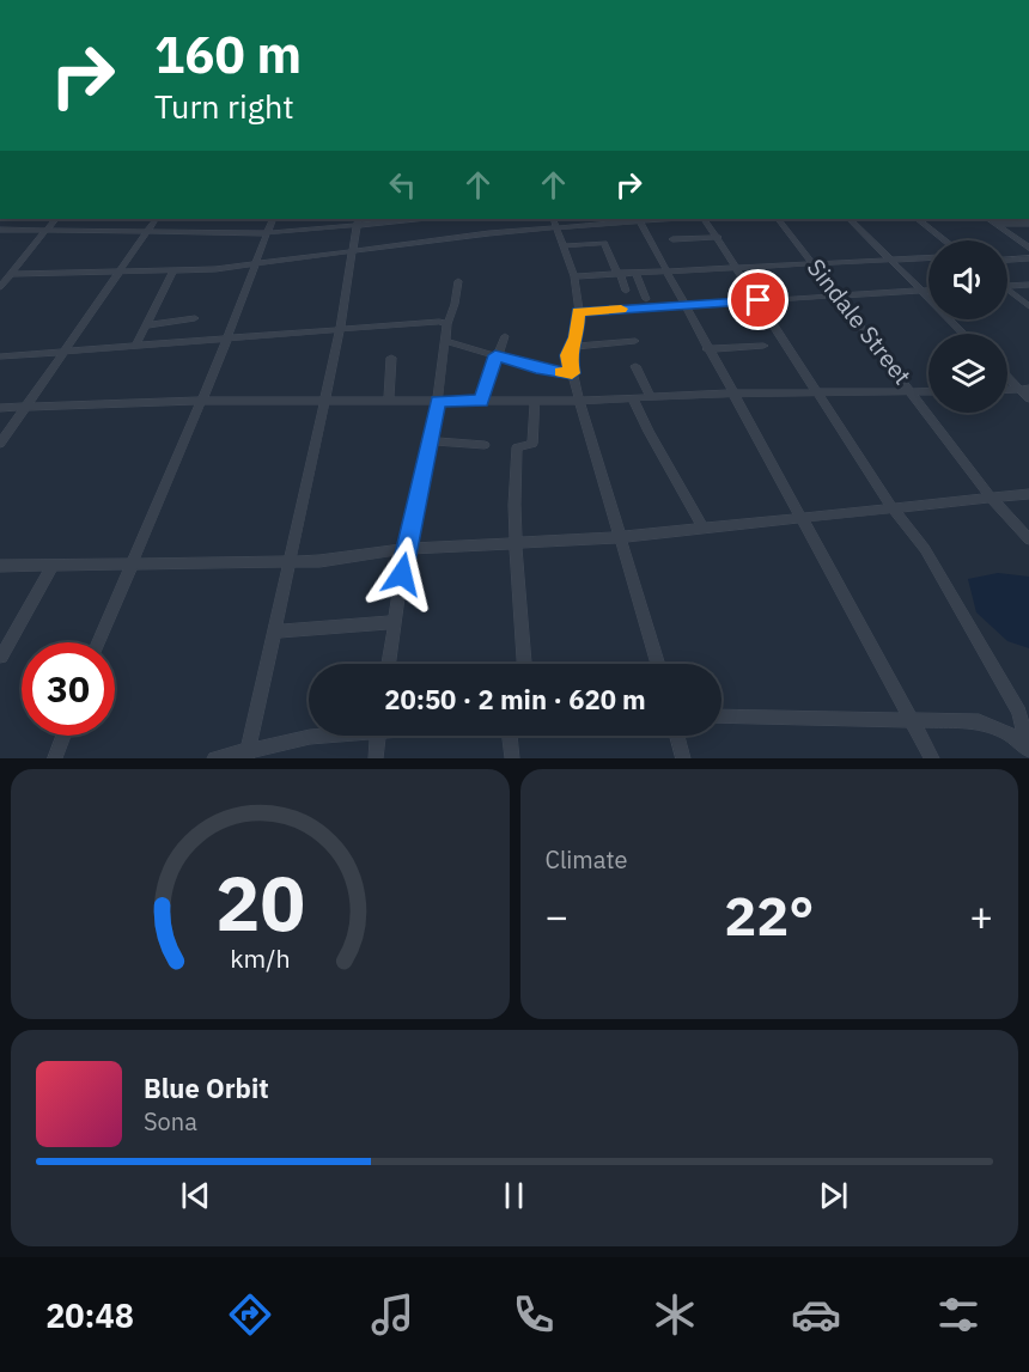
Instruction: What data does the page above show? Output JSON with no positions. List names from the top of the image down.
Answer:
{
  "streets": {
    "street": ["Sindale Street"]
  },
  "page": {
    "turn": ["160 m", "Turn right"],
    "limit": "30",
    "trip": "20:50 · 2 min · 620 m",
    "tile": "Climate",
    "heat": ["−", "22°", "+"],
    "song": ["Blue Orbit", "Sona"],
    "tabs": "20:48",
    "gauge": ["20", "km/h"]
  }
}
